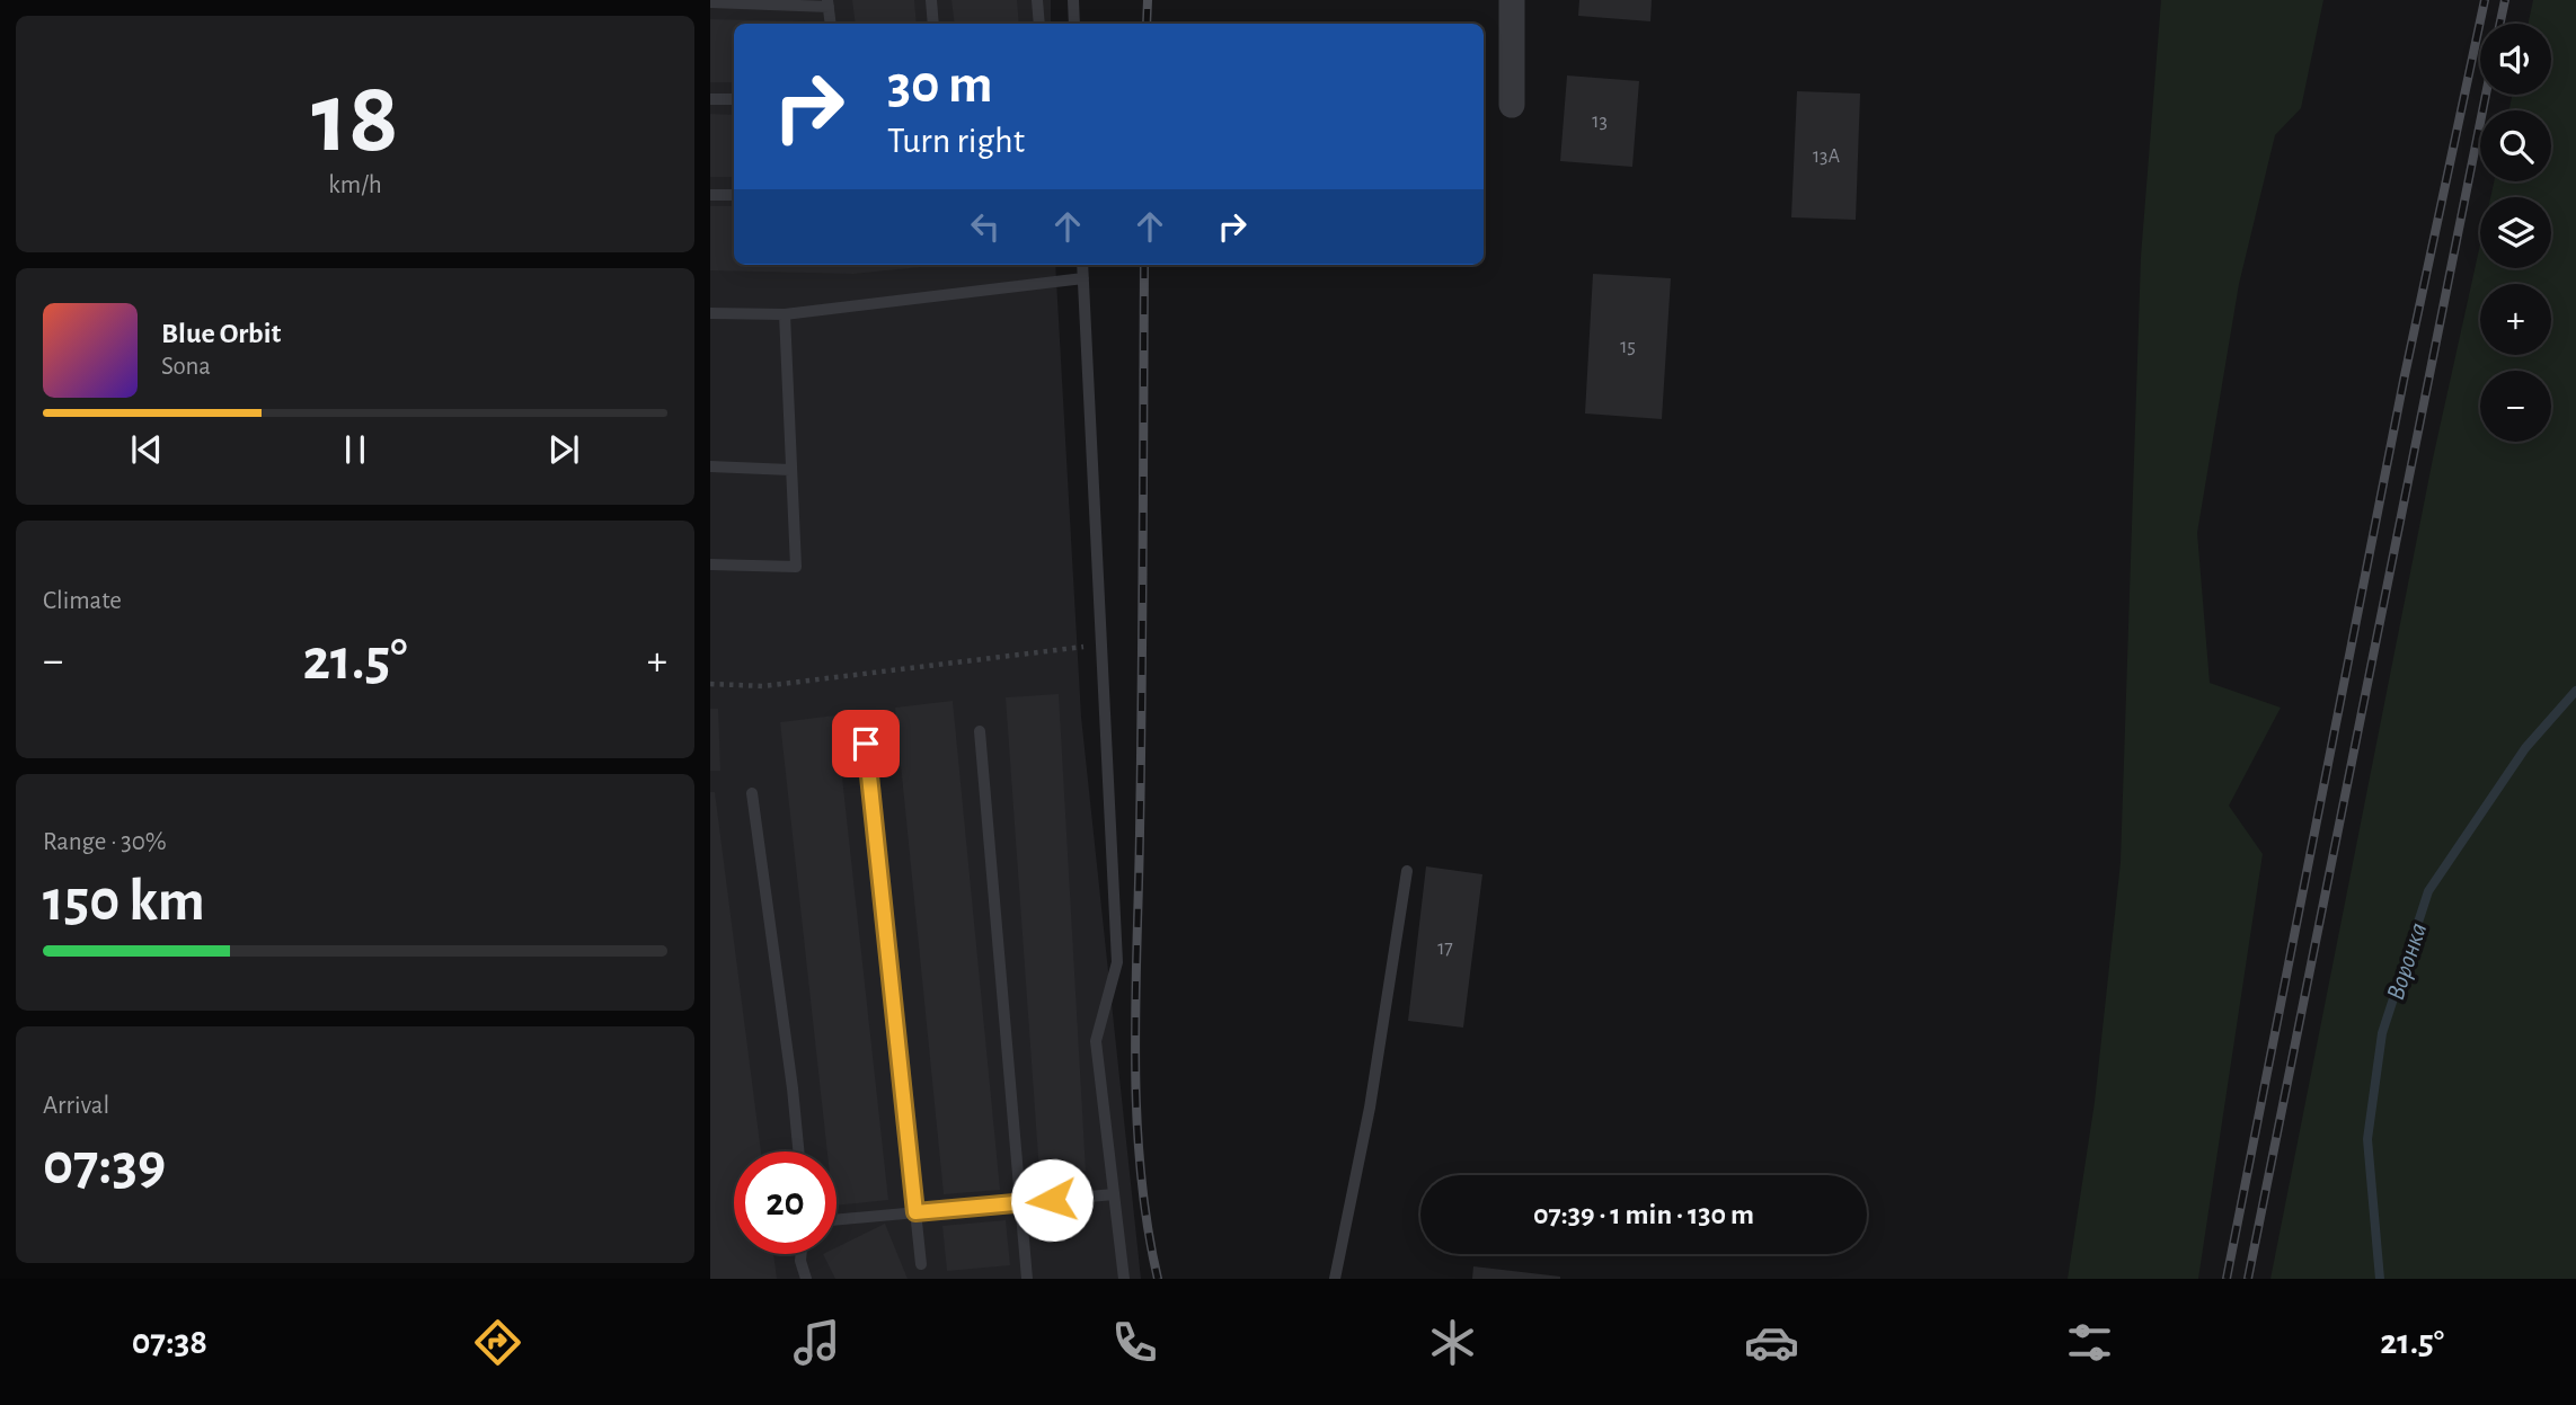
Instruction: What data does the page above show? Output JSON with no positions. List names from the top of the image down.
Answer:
{
  "water": ["Воронка"],
  "house_numbers": [
    "13",
    "13А",
    "15",
    "17"
  ],
  "page": {
    "tile": [
      ["18", "km/h"],
      "Climate",
      ["Range · 30%", "150 km"],
      ["Arrival", "07:39"]
    ],
    "map_buttons": ["+", "−"],
    "turn": ["30 m", "Turn right"],
    "song": ["Blue Orbit", "Sona"],
    "heat": ["−", "21.5°", "+"],
    "limit": "20",
    "trip": "07:39 · 1 min · 130 m",
    "tabs": ["07:38", "21.5°"]
  }
}
